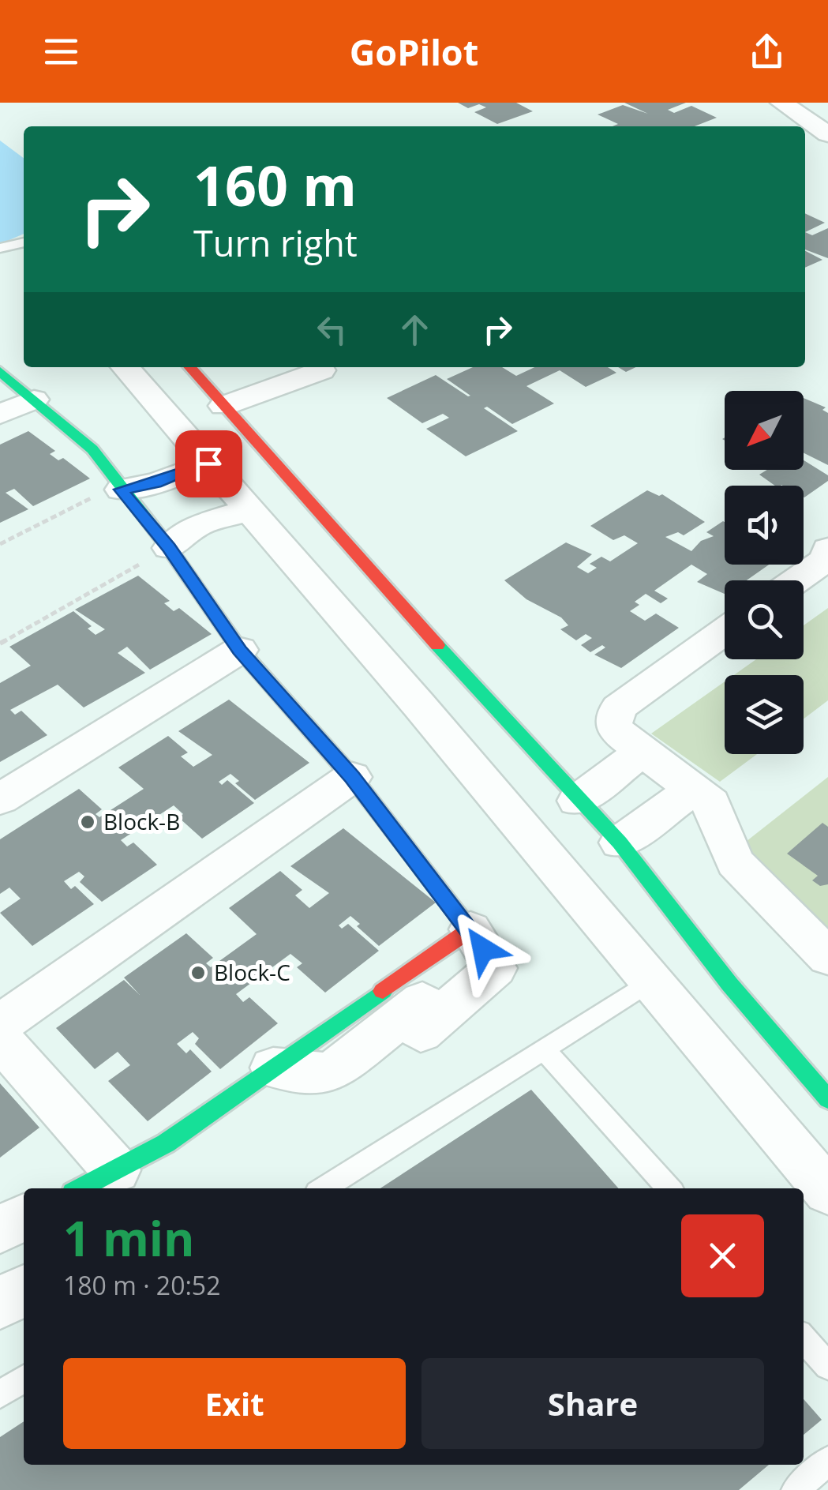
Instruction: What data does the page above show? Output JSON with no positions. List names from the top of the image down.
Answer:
{
  "places": ["Block-B", "Block-C"],
  "north": "bottom left",
  "page": {
    "header": "GoPilot",
    "turn": ["160 m", "Turn right"],
    "heading": ["1 min", "180 m · 20:52"],
    "buttons": ["Exit", "Share"]
  }
}
